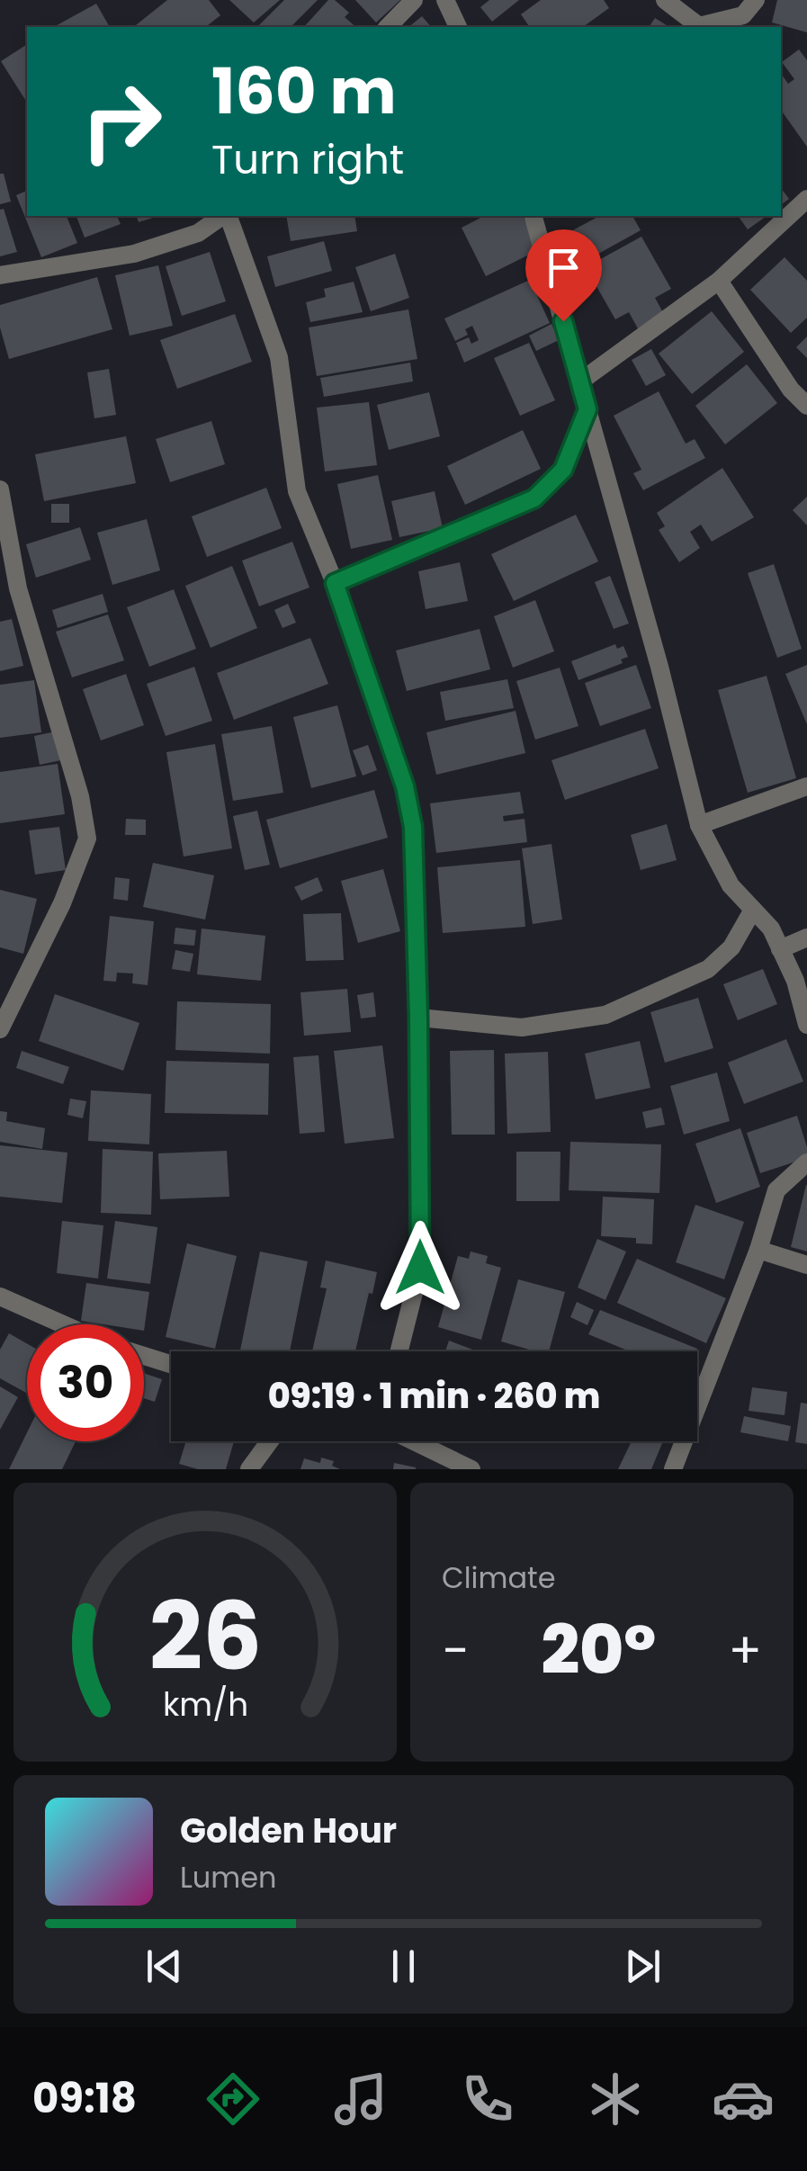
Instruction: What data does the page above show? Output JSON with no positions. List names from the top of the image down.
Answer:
{
  "page": {
    "turn": ["160 m", "Turn right"],
    "limit": "30",
    "trip": "09:19 · 1 min · 260 m",
    "tile": "Climate",
    "heat": ["−", "20°", "+"],
    "song": ["Golden Hour", "Lumen"],
    "tabs": "09:18",
    "gauge": ["26", "km/h"]
  }
}
